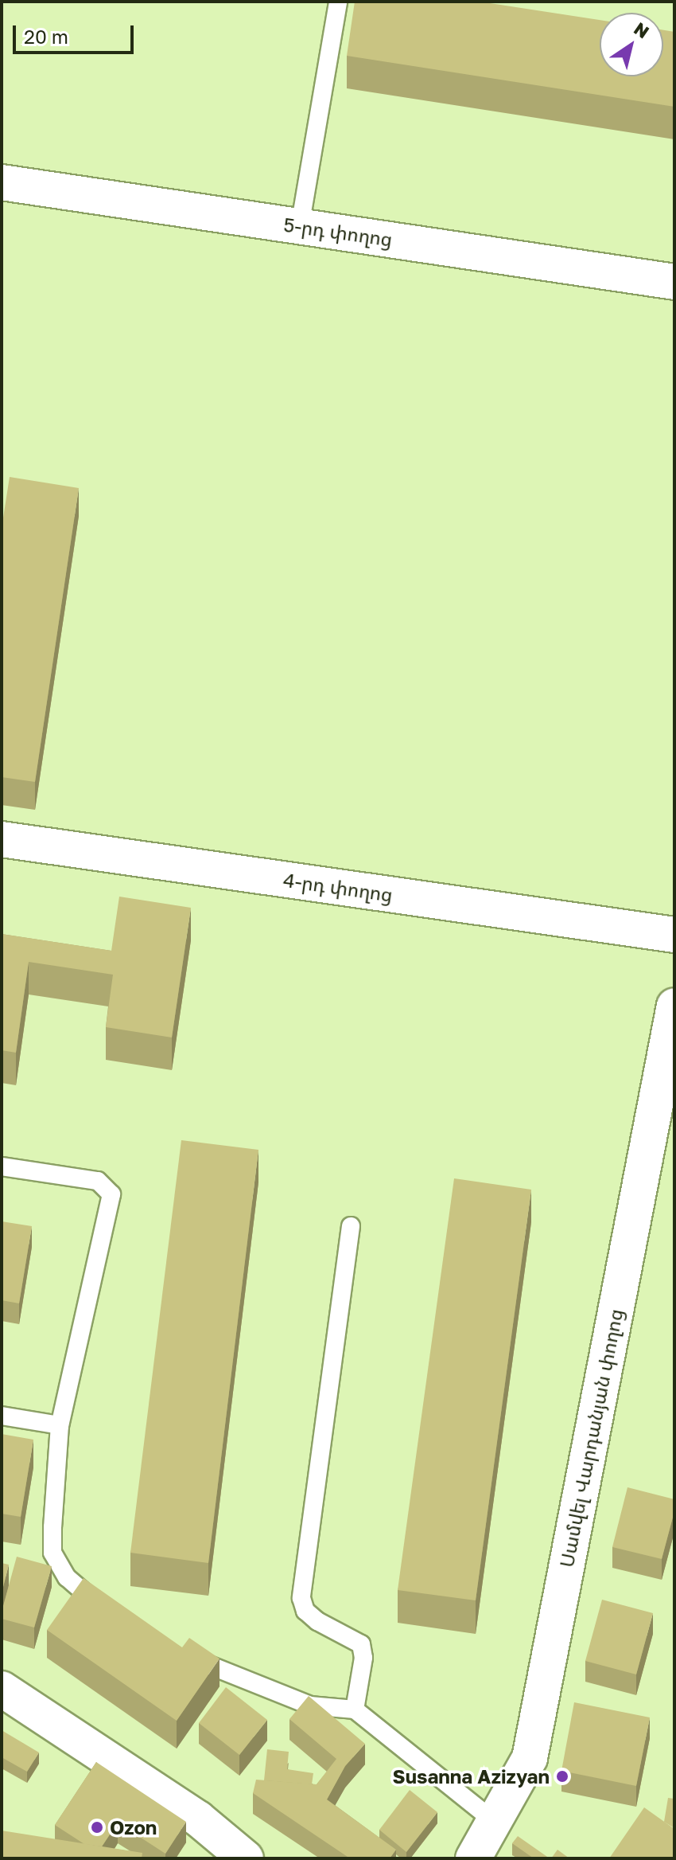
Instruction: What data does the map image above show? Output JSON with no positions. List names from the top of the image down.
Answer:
{
  "streets": {
    "street": ["5-րդ փողոց", "4-րդ փողոց", "Սամվել Վարդանյան փողոց"]
  },
  "places": ["Susanna Azizyan", "Ozon"],
  "scale_bar": "20 m",
  "north": "top right"
}
